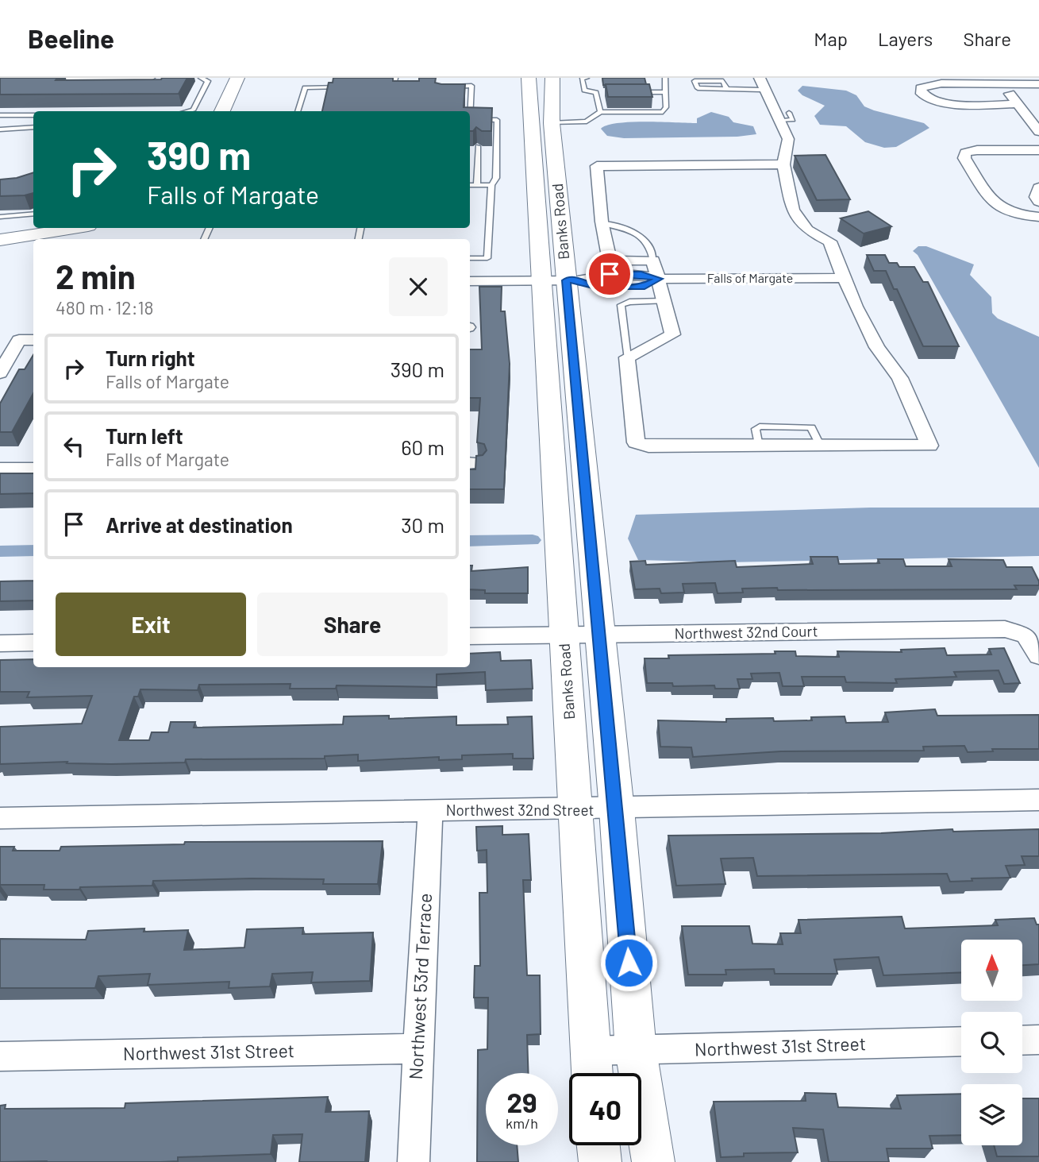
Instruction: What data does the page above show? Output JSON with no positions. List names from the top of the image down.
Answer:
{
  "streets": {
    "street": [
      "Banks Road",
      "Falls of Margate",
      "Northwest 32nd Court",
      "Northwest 32nd Street",
      "Northwest 53rd Terrace",
      "Northwest 31st Street"
    ]
  },
  "crossings": [
    ["Banks Road", "Falls of Margate"],
    ["Banks Road", "Northwest 32nd Court"],
    ["Banks Road", "Northwest 32nd Street"],
    ["Banks Road", "Northwest 31st Street"],
    ["Northwest 32nd Street", "Northwest 53rd Terrace"],
    ["Northwest 53rd Terrace", "Northwest 31st Street"]
  ],
  "north": "top",
  "page": {
    "header": "Beeline",
    "nav": ["Map", "Layers", "Share"],
    "turn": ["390 m", "Falls of Margate"],
    "heading": ["2 min", "480 m · 12:18"],
    "list": [
      {
        "name": "Turn right",
        "note": "Falls of Margate",
        "value": "390 m"
      },
      {
        "name": "Turn left",
        "note": "Falls of Margate",
        "value": "60 m"
      },
      {
        "name": "Arrive at destination",
        "value": "30 m"
      }
    ],
    "buttons": ["Exit", "Share"],
    "speed": "29 km/h",
    "limit": "40"
  }
}
